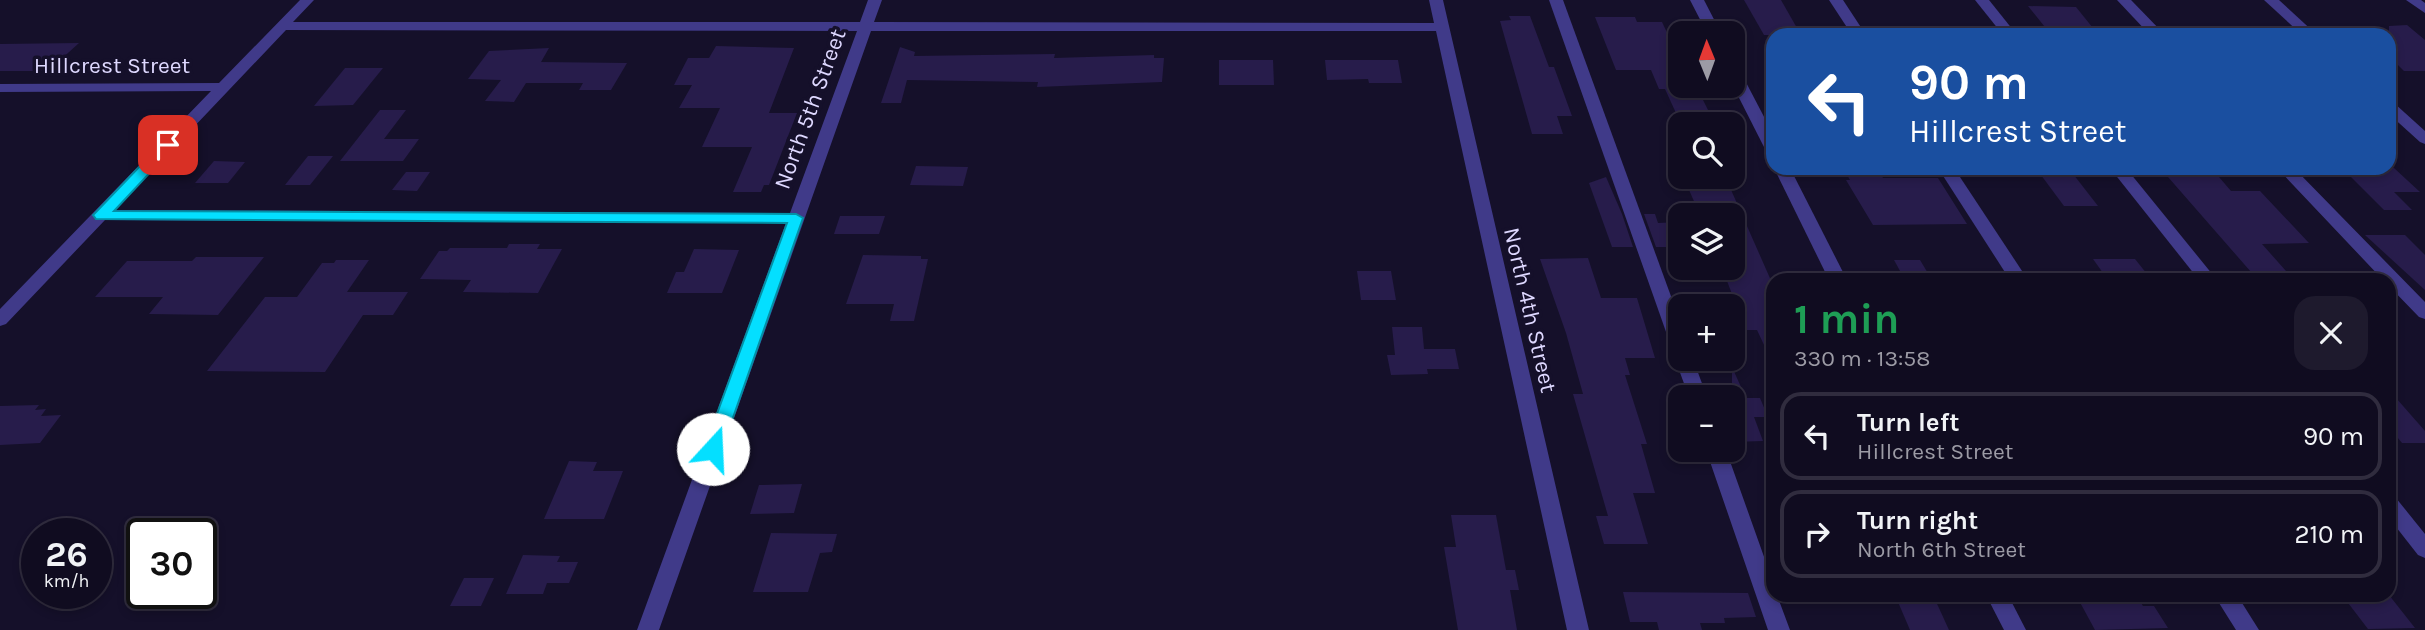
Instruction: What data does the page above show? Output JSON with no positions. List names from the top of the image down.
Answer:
{
  "streets": {
    "street": ["Hillcrest Street", "North 5th Street", "North 4th Street"]
  },
  "north": "top",
  "page": {
    "map_buttons": ["+", "−"],
    "turn": ["90 m", "Hillcrest Street"],
    "heading": ["1 min", "330 m · 13:58"],
    "list": [
      {
        "name": "Turn left",
        "note": "Hillcrest Street",
        "value": "90 m"
      },
      {
        "name": "Turn right",
        "note": "North 6th Street",
        "value": "210 m"
      }
    ],
    "speed": "26 km/h",
    "limit": "30"
  }
}
